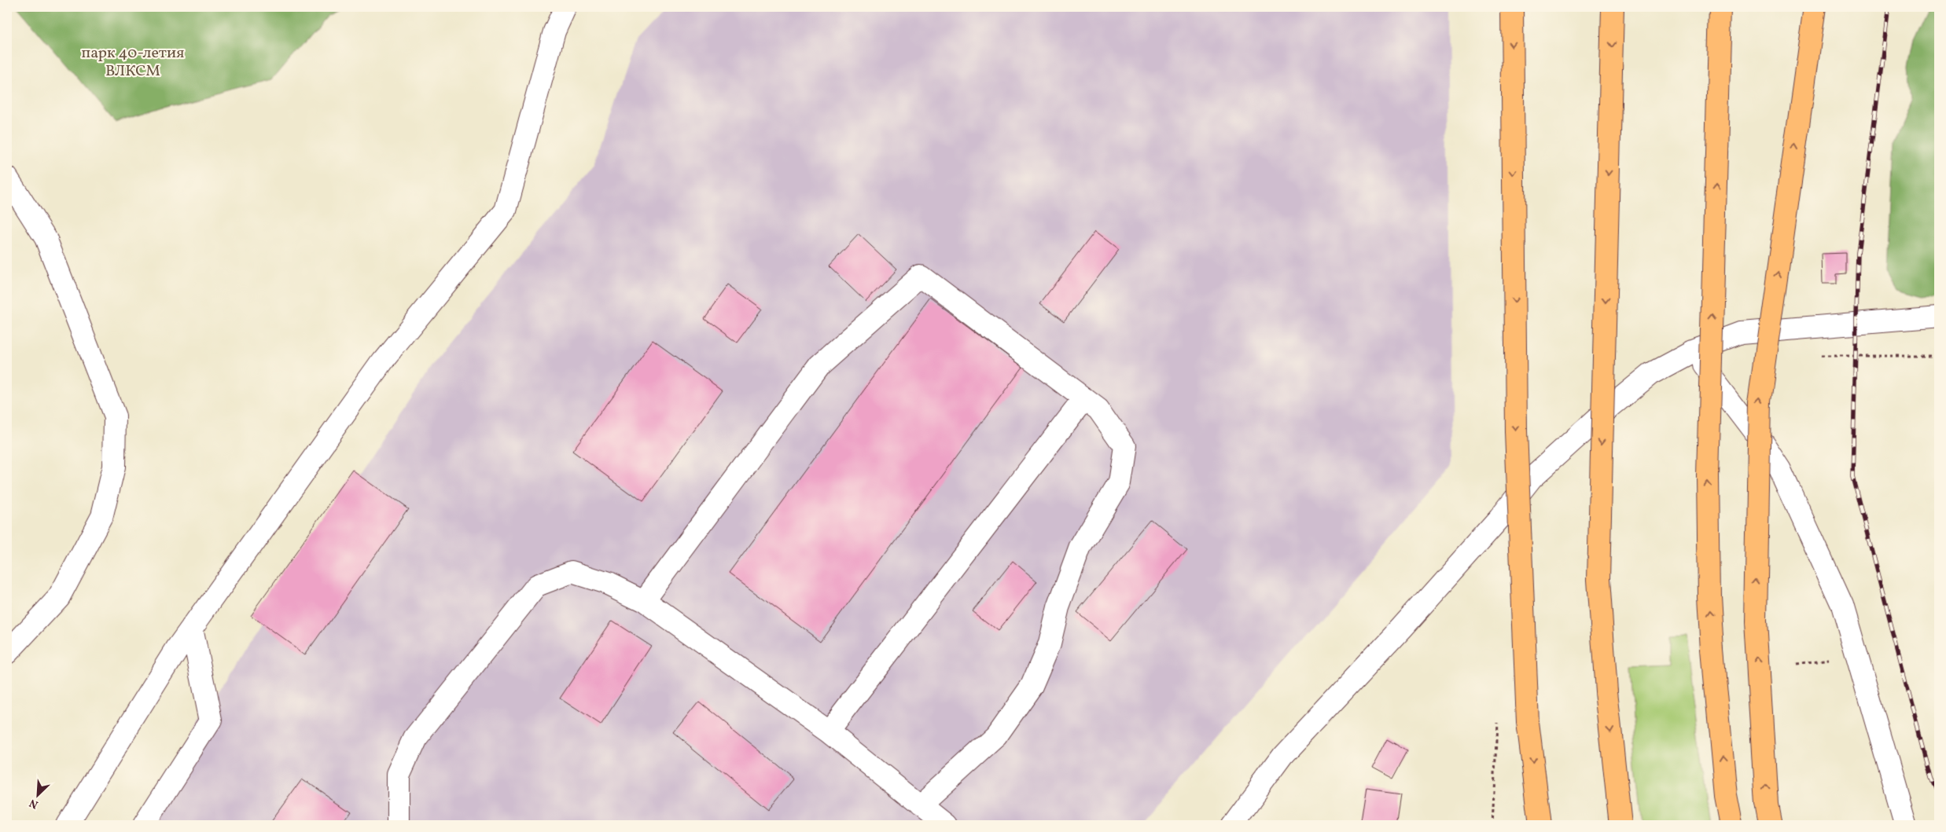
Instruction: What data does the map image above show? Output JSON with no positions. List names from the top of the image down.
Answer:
{
  "parks": ["парк 40-летия ВЛКСМ"],
  "north": "bottom left"
}
